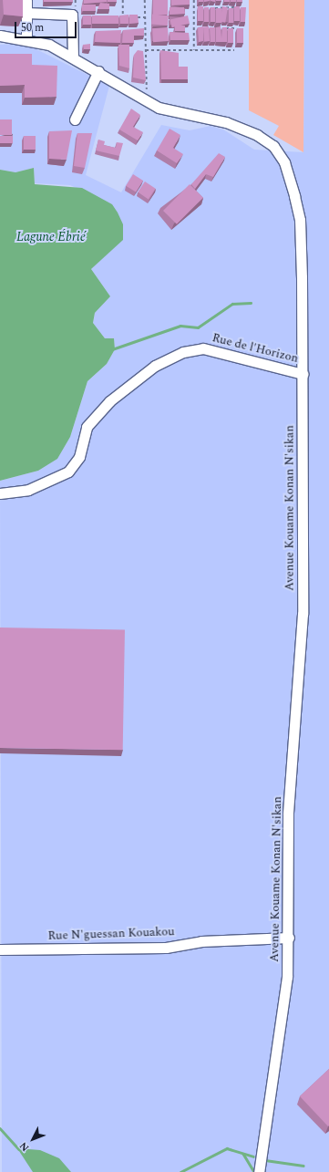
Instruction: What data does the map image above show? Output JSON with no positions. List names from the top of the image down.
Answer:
{
  "streets": {
    "street": ["Rue de l'Horizon", "Avenue Kouame Konan N'sikan", "Rue N'guessan Kouakou"]
  },
  "crossings": [
    ["Rue de l'Horizon", "Avenue Kouame Konan N'sikan"],
    ["Avenue Kouame Konan N'sikan", "Rue N'guessan Kouakou"]
  ],
  "water": ["Lagune Ébrié"],
  "scale_bar": "50 m",
  "north": "bottom left"
}
